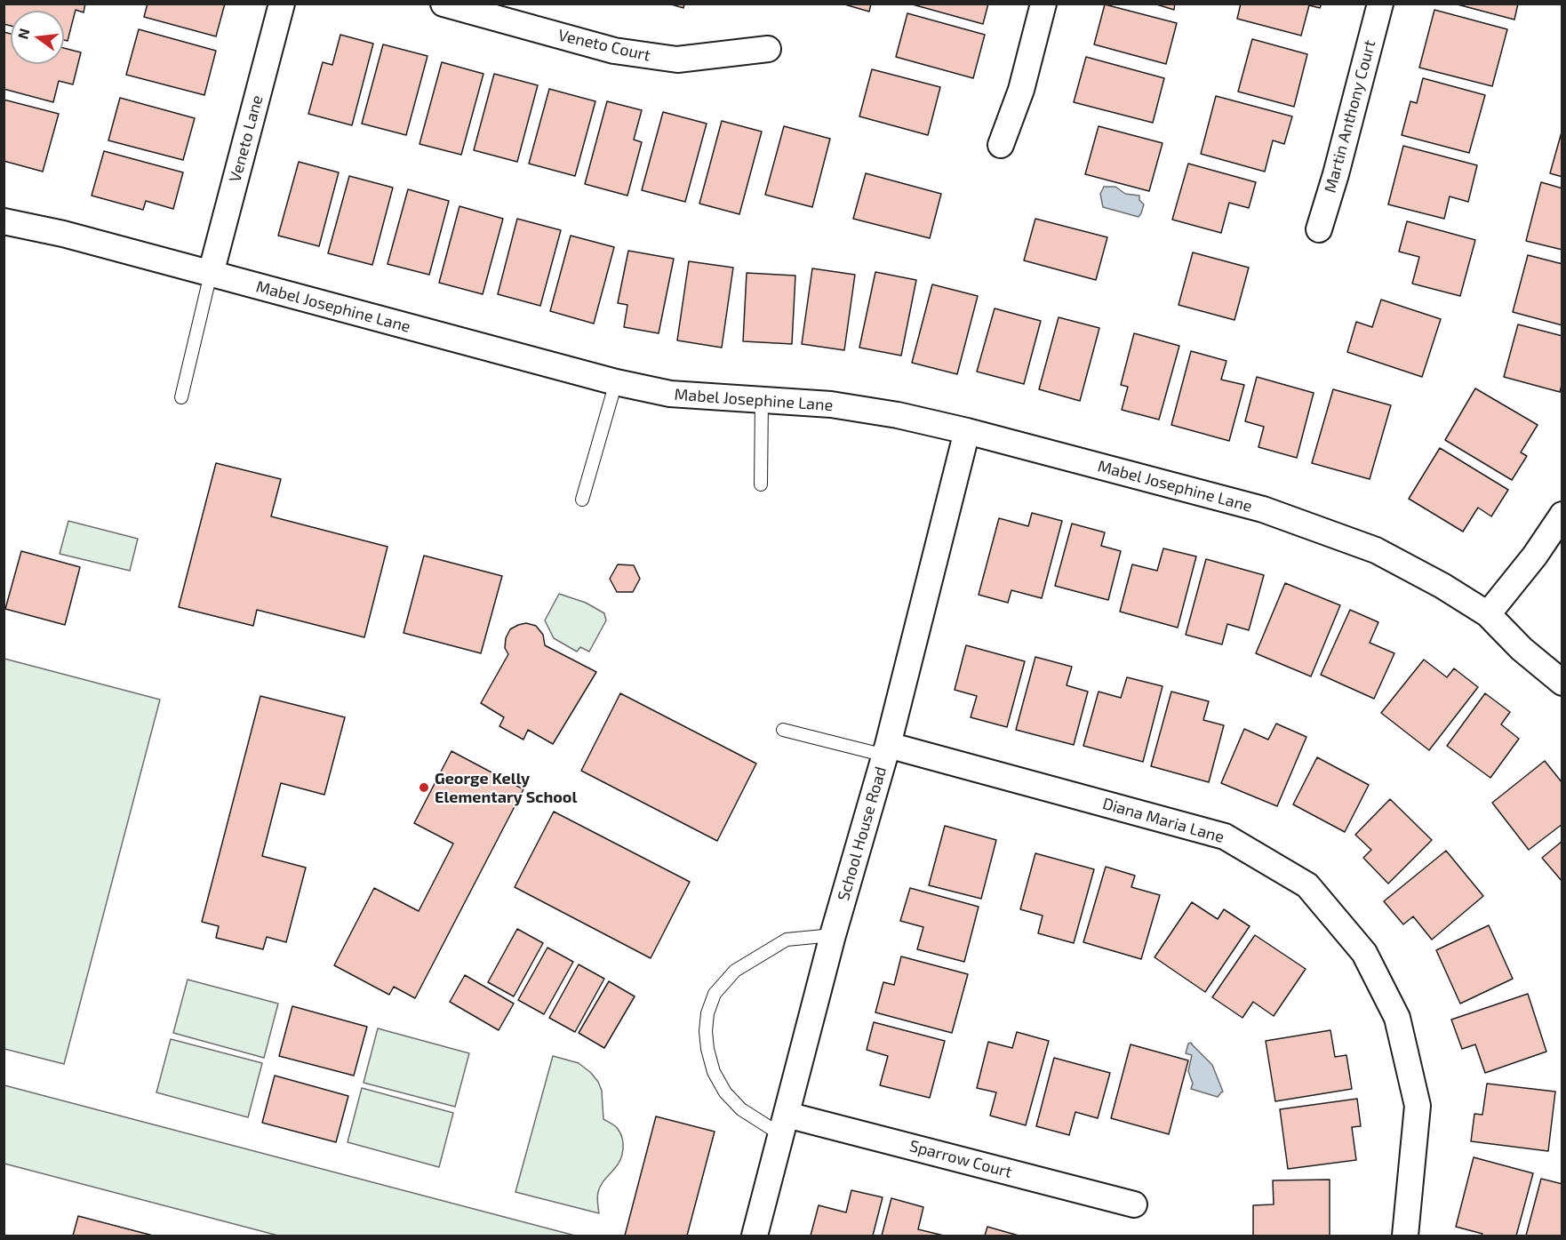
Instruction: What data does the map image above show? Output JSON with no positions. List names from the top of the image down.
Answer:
{
  "streets": {
    "street": [
      "Veneto Court",
      "Martin Anthony Court",
      "Veneto Lane",
      "Mabel Josephine Lane",
      "Diana Maria Lane",
      "School House Road",
      "Sparrow Court"
    ]
  },
  "crossings": [
    ["Veneto Lane", "Mabel Josephine Lane"],
    ["Mabel Josephine Lane", "School House Road"],
    ["Diana Maria Lane", "School House Road"],
    ["School House Road", "Sparrow Court"]
  ],
  "places": ["George Kelly Elementary School"],
  "north": "left"
}
